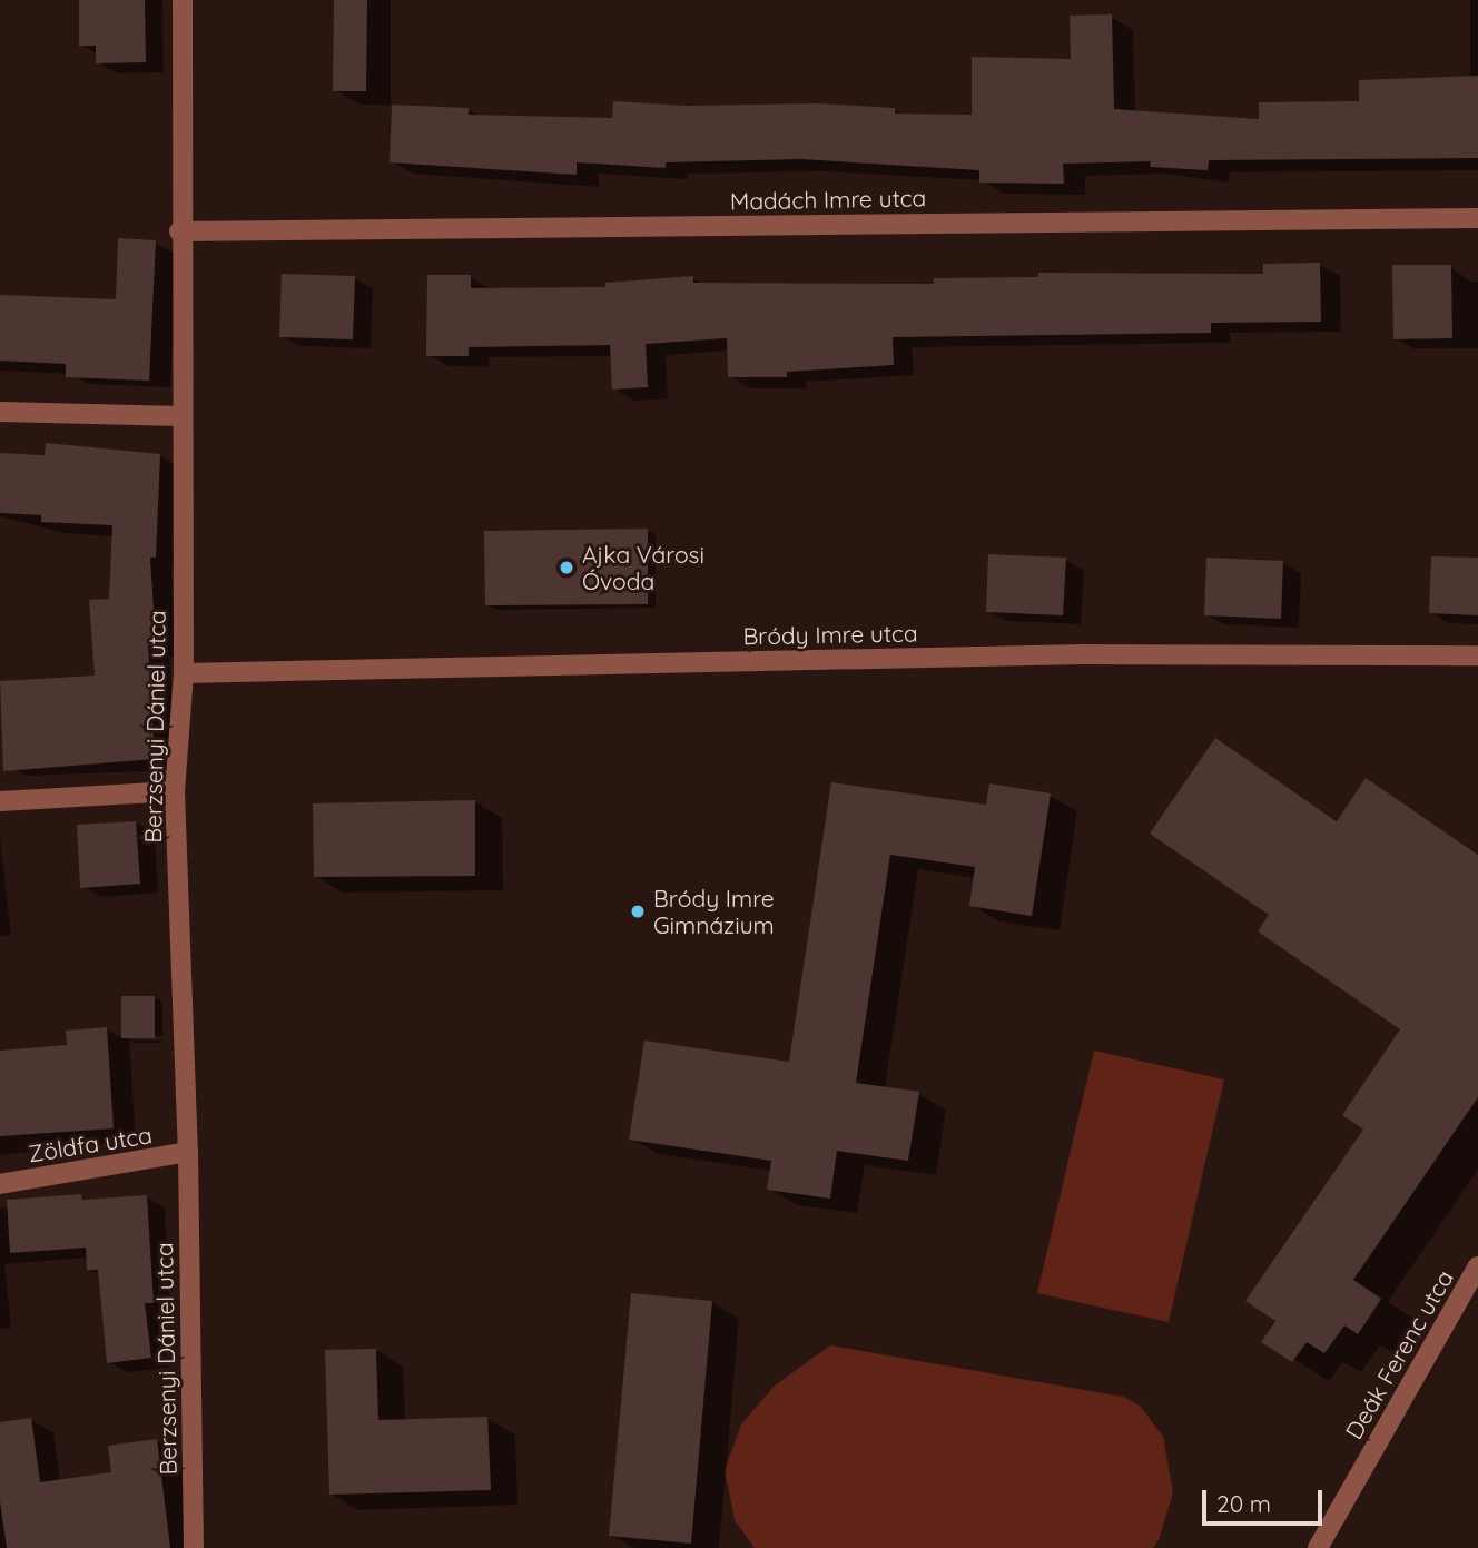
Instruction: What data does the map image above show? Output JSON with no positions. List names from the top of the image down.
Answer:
{
  "streets": {
    "street": [
      "Madách Imre utca",
      "Bródy Imre utca",
      "Berzsenyi Dániel utca",
      "Zöldfa utca",
      "Deák Ferenc utca"
    ]
  },
  "crossings": [
    ["Madách Imre utca", "Berzsenyi Dániel utca"],
    ["Bródy Imre utca", "Berzsenyi Dániel utca"],
    ["Berzsenyi Dániel utca", "Zöldfa utca"]
  ],
  "places": ["Ajka Városi Óvoda", "Bródy Imre Gimnázium"],
  "scale_bar": "20 m"
}
